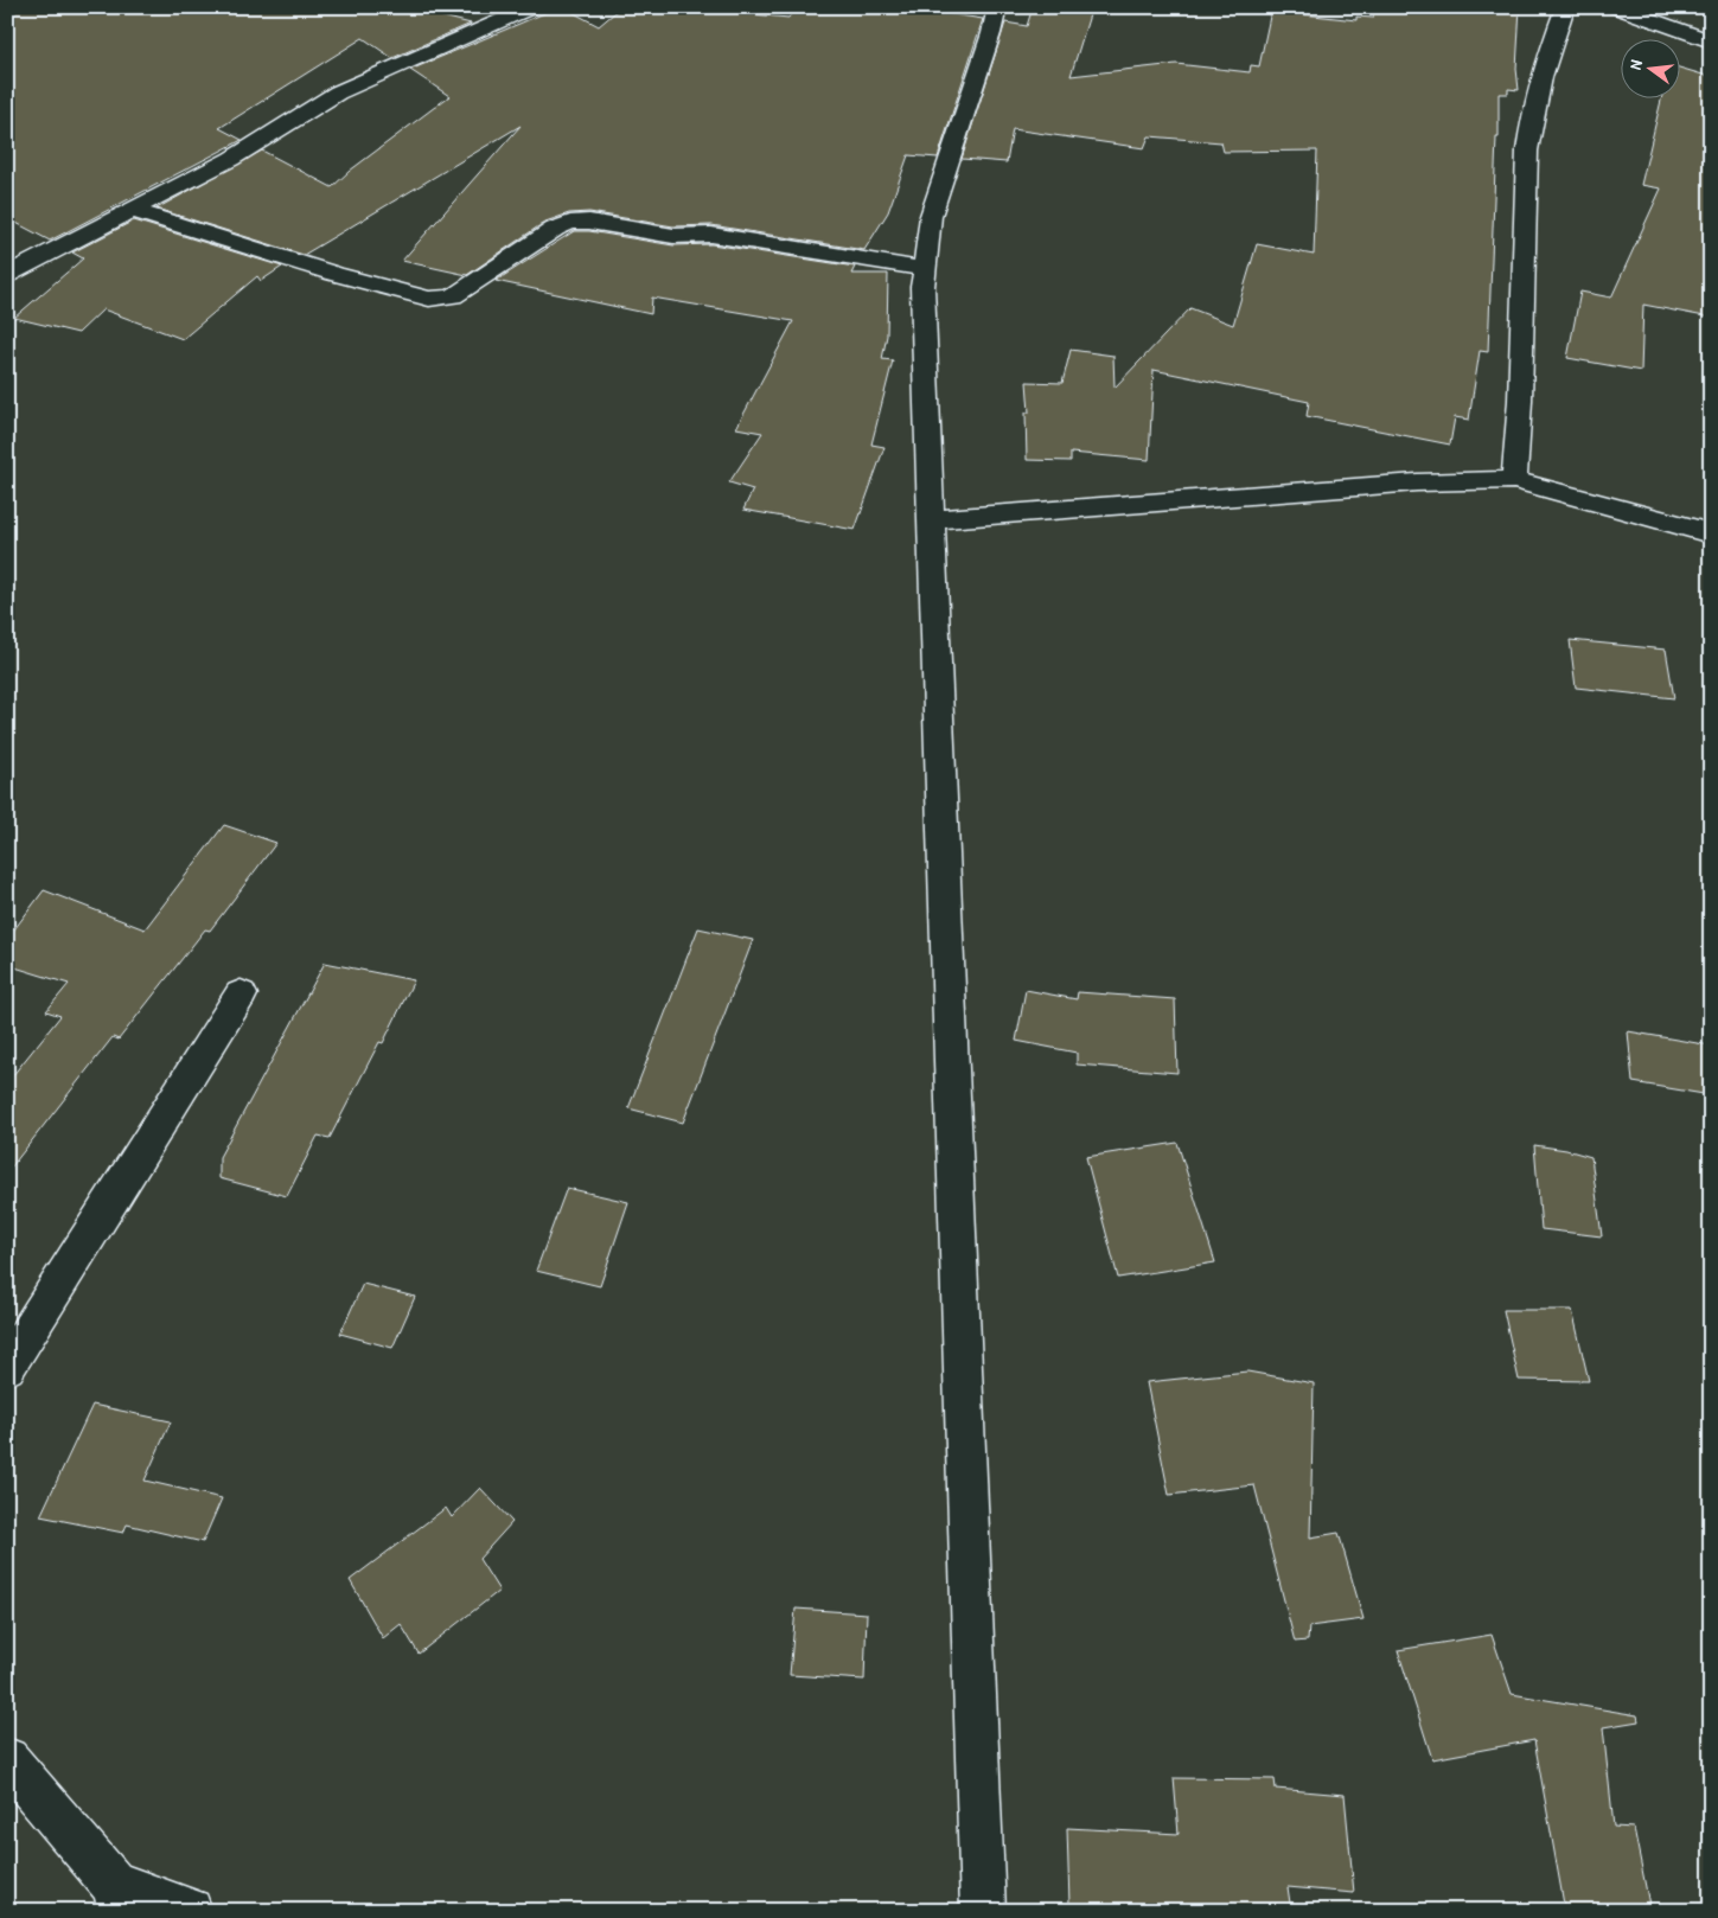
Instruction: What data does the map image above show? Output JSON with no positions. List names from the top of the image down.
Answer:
{
  "north": "left"
}
